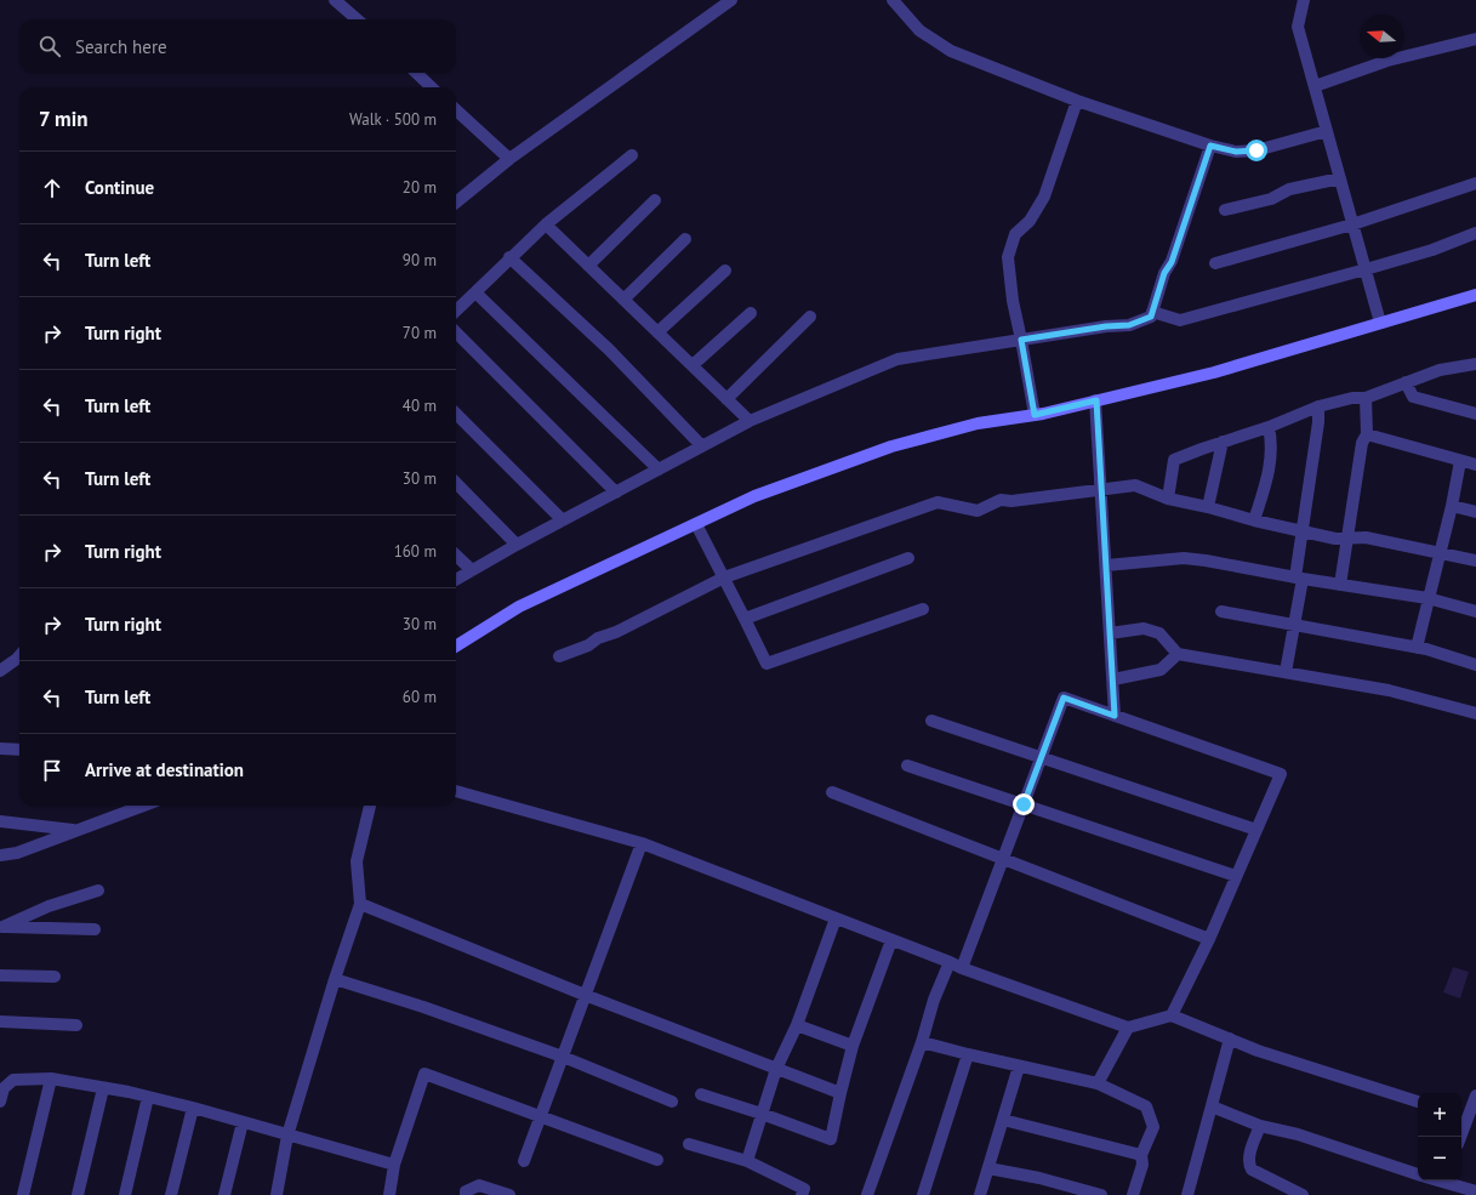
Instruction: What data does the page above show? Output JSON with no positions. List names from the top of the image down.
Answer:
{
  "north": "left",
  "page": {
    "search": "Search here",
    "heading": ["7 min", "Walk · 500 m"],
    "list": [
      ["Continue", "20 m"],
      ["Turn left", "90 m"],
      ["Turn right", "70 m"],
      ["Turn left", "40 m"],
      ["Turn left", "30 m"],
      ["Turn right", "160 m"],
      ["Turn right", "30 m"],
      ["Turn left", "60 m"],
      "Arrive at destination"
    ],
    "map_buttons": ["+", "−"]
  }
}
